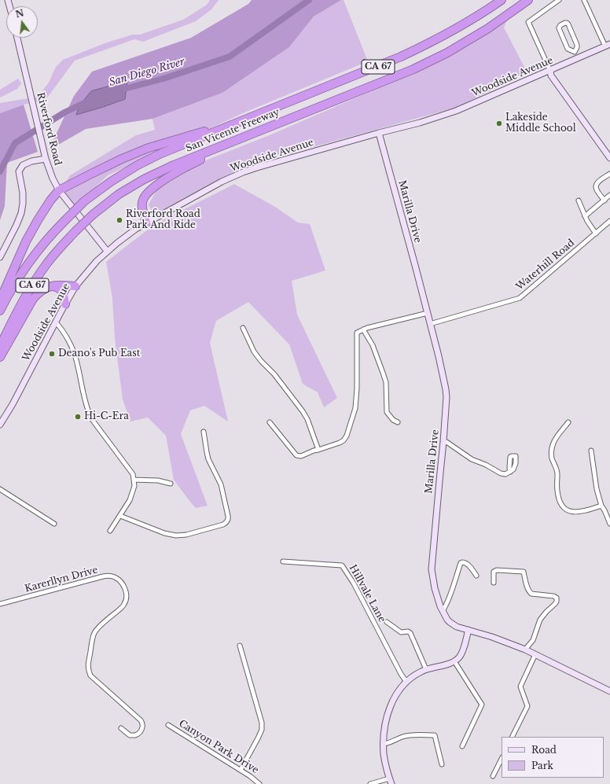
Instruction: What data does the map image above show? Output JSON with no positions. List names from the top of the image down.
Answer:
{
  "streets": {
    "highway": ["CA 67", "San Vicente Freeway"],
    "street": [
      "Woodside Avenue",
      "Riverford Road",
      "Marilla Drive",
      "Waterhill Road",
      "Karerllyn Drive",
      "Hillvale Lane",
      "Canyon Park Drive"
    ]
  },
  "crossings": [
    ["Woodside Avenue", "Riverford Road"],
    ["Woodside Avenue", "Marilla Drive"],
    ["Marilla Drive", "Waterhill Road"]
  ],
  "water": ["San Diego River"],
  "places": [
    "Lakeside Middle School",
    "Riverford Road Park And Ride",
    "Deano's Pub East",
    "Hi-C-Era"
  ],
  "legend": ["Road", "Park"],
  "north": "top"
}
